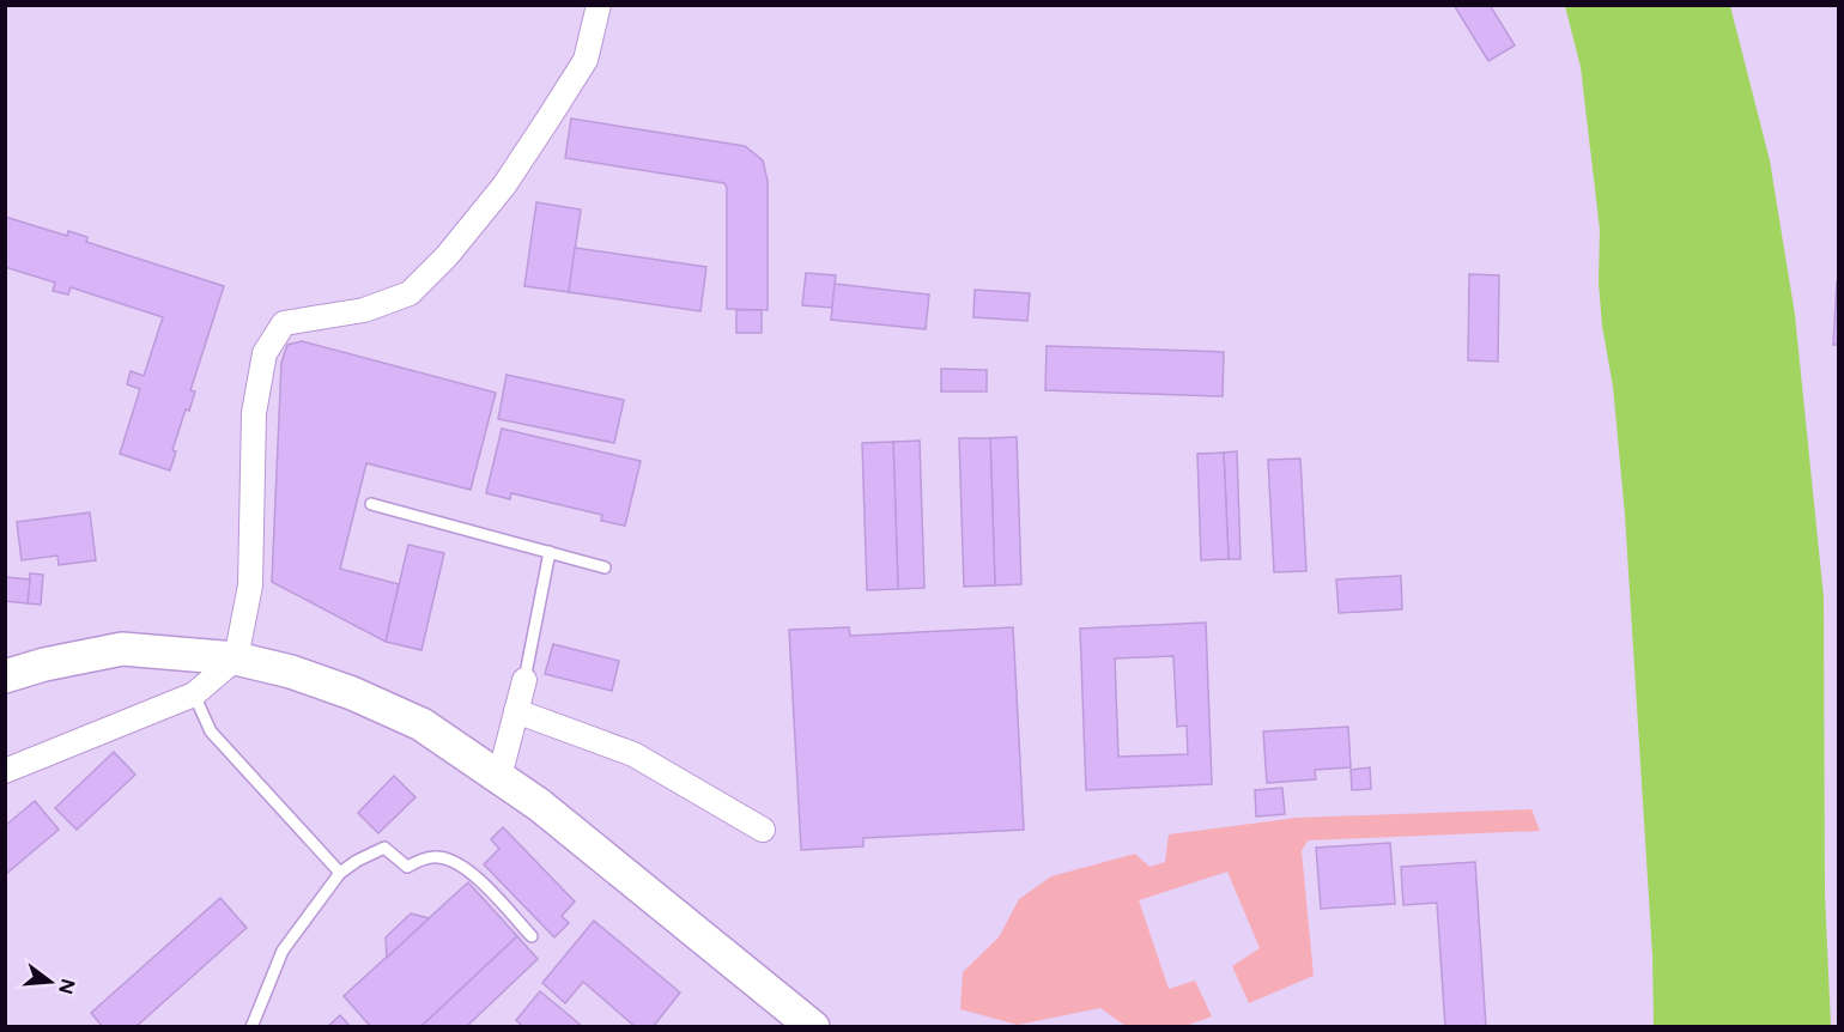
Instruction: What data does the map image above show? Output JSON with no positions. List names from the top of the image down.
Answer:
{
  "north": "right"
}
